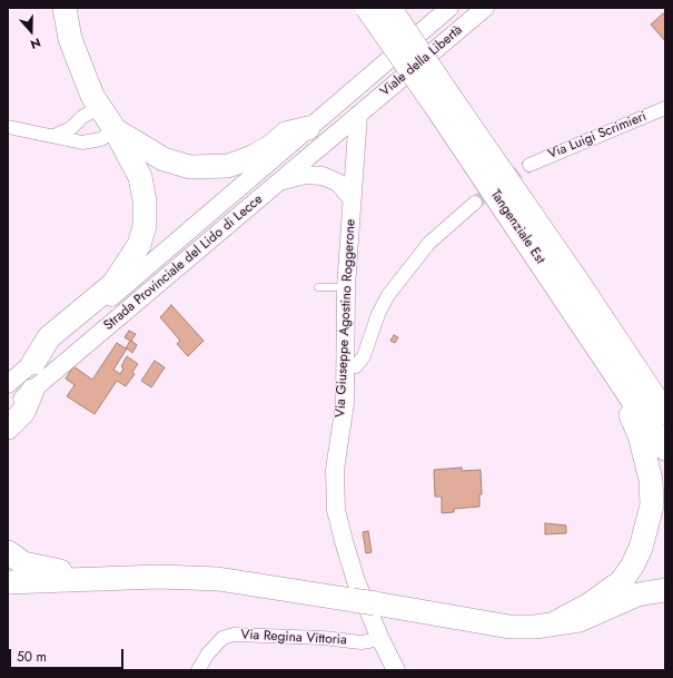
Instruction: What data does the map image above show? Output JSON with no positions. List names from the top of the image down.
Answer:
{
  "streets": {
    "highway": ["Tangenziale Est"],
    "main road": ["Viale della Libertà", "Strada Provinciale del Lido di Lecce", "Via Giuseppe Agostino Roggerone"],
    "street": ["Via Luigi Scrimieri", "Via Regina Vittoria"]
  },
  "crossings": [
    ["Viale della Libertà", "Strada Provinciale del Lido di Lecce"],
    ["Viale della Libertà", "Via Giuseppe Agostino Roggerone"],
    ["Strada Provinciale del Lido di Lecce", "Via Giuseppe Agostino Roggerone"],
    ["Via Giuseppe Agostino Roggerone", "Via Regina Vittoria"]
  ],
  "scale_bar": "50 m",
  "north": "bottom"
}
